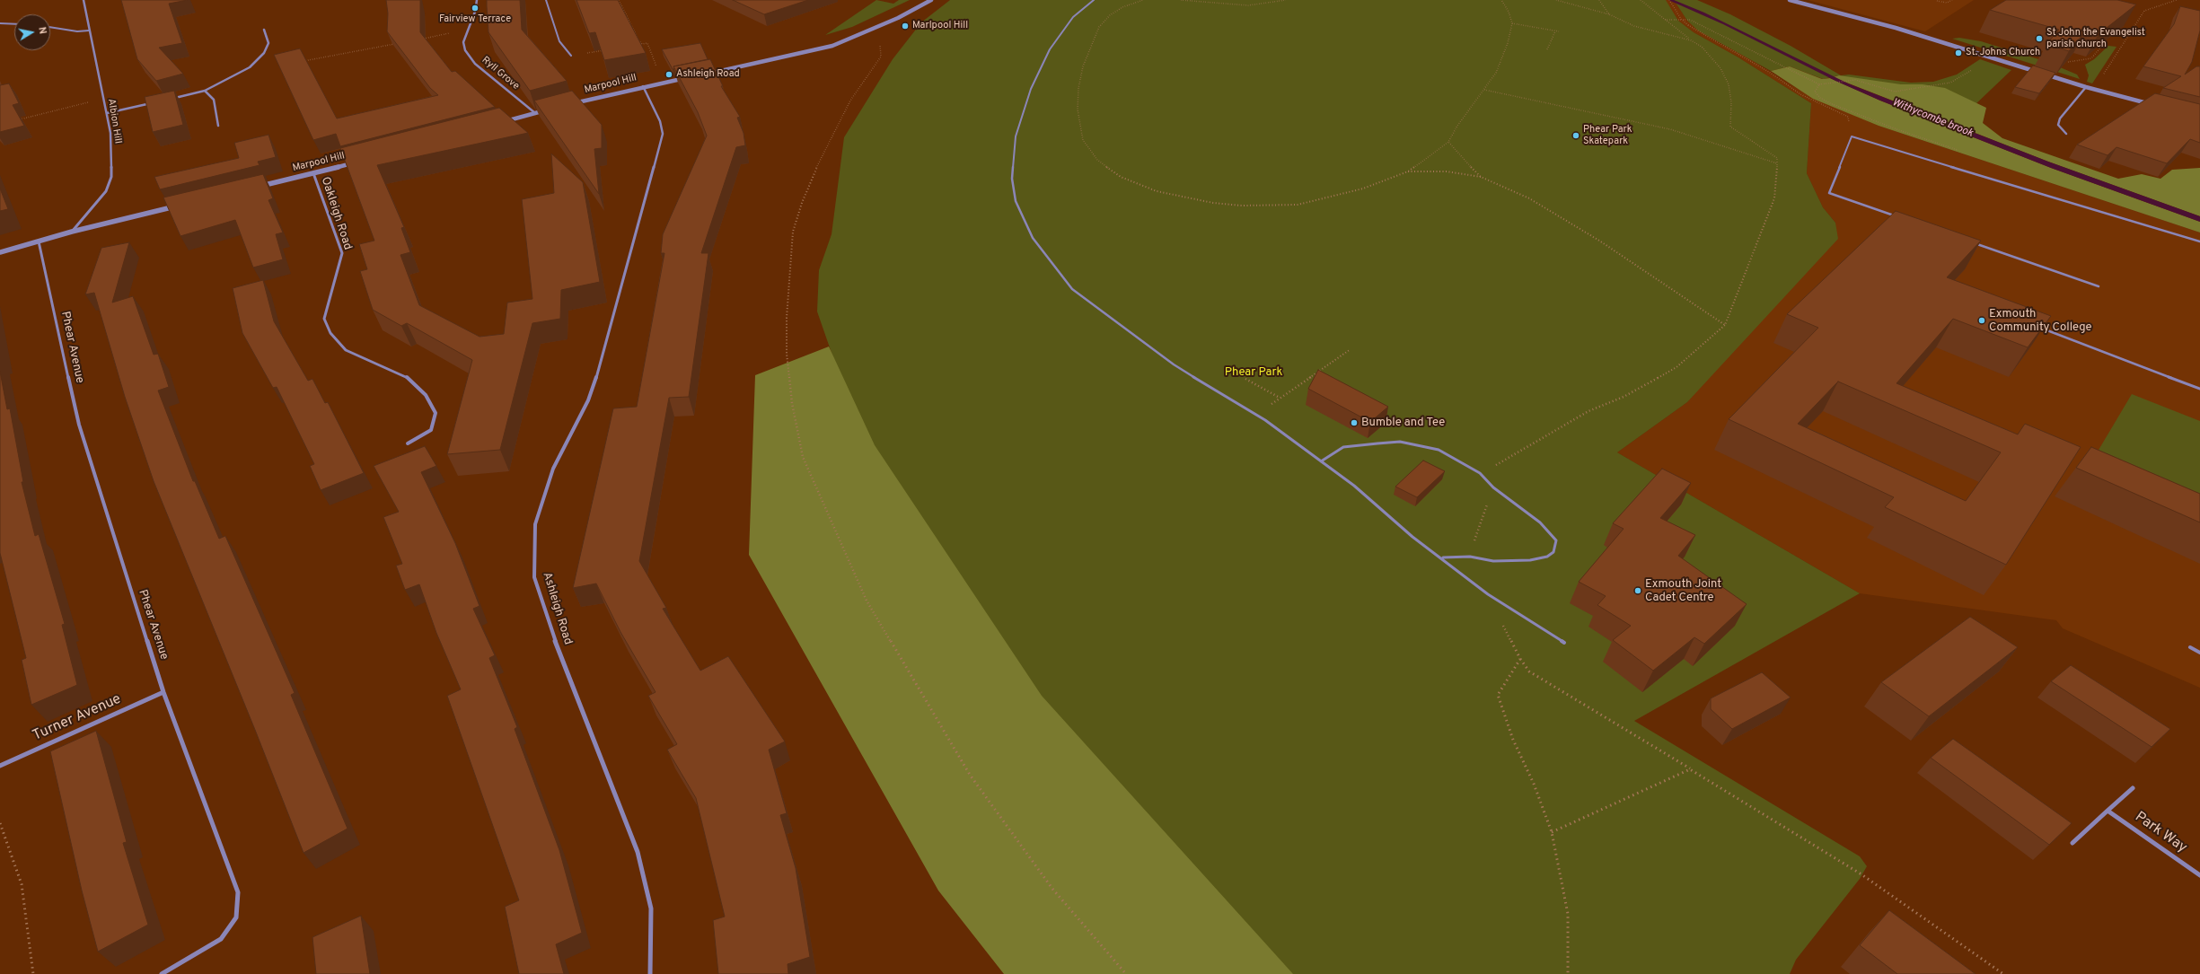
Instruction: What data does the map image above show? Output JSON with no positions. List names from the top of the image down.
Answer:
{
  "streets": {
    "street": [
      "Ryll Grove",
      "Marpool Hill",
      "Albion Hill",
      "Oakleigh Road",
      "Phear Avenue",
      "Ashleigh Road",
      "Turner Avenue",
      "Park Way"
    ]
  },
  "crossings": [
    ["Marpool Hill", "Oakleigh Road"],
    ["Marpool Hill", "Ashleigh Road"],
    ["Phear Avenue", "Turner Avenue"]
  ],
  "water": ["Withycombe brook"],
  "parks": ["Phear Park"],
  "places": [
    "Fairview Terrace",
    "Marlpool Hill",
    "St John the Evangelist parish church",
    "St. Johns Church",
    "Ashleigh Road",
    "Phear Park Skatepark",
    "Exmouth Community College",
    "Bumble and Tee",
    "Exmouth Joint Cadet Centre"
  ],
  "north": "right"
}
